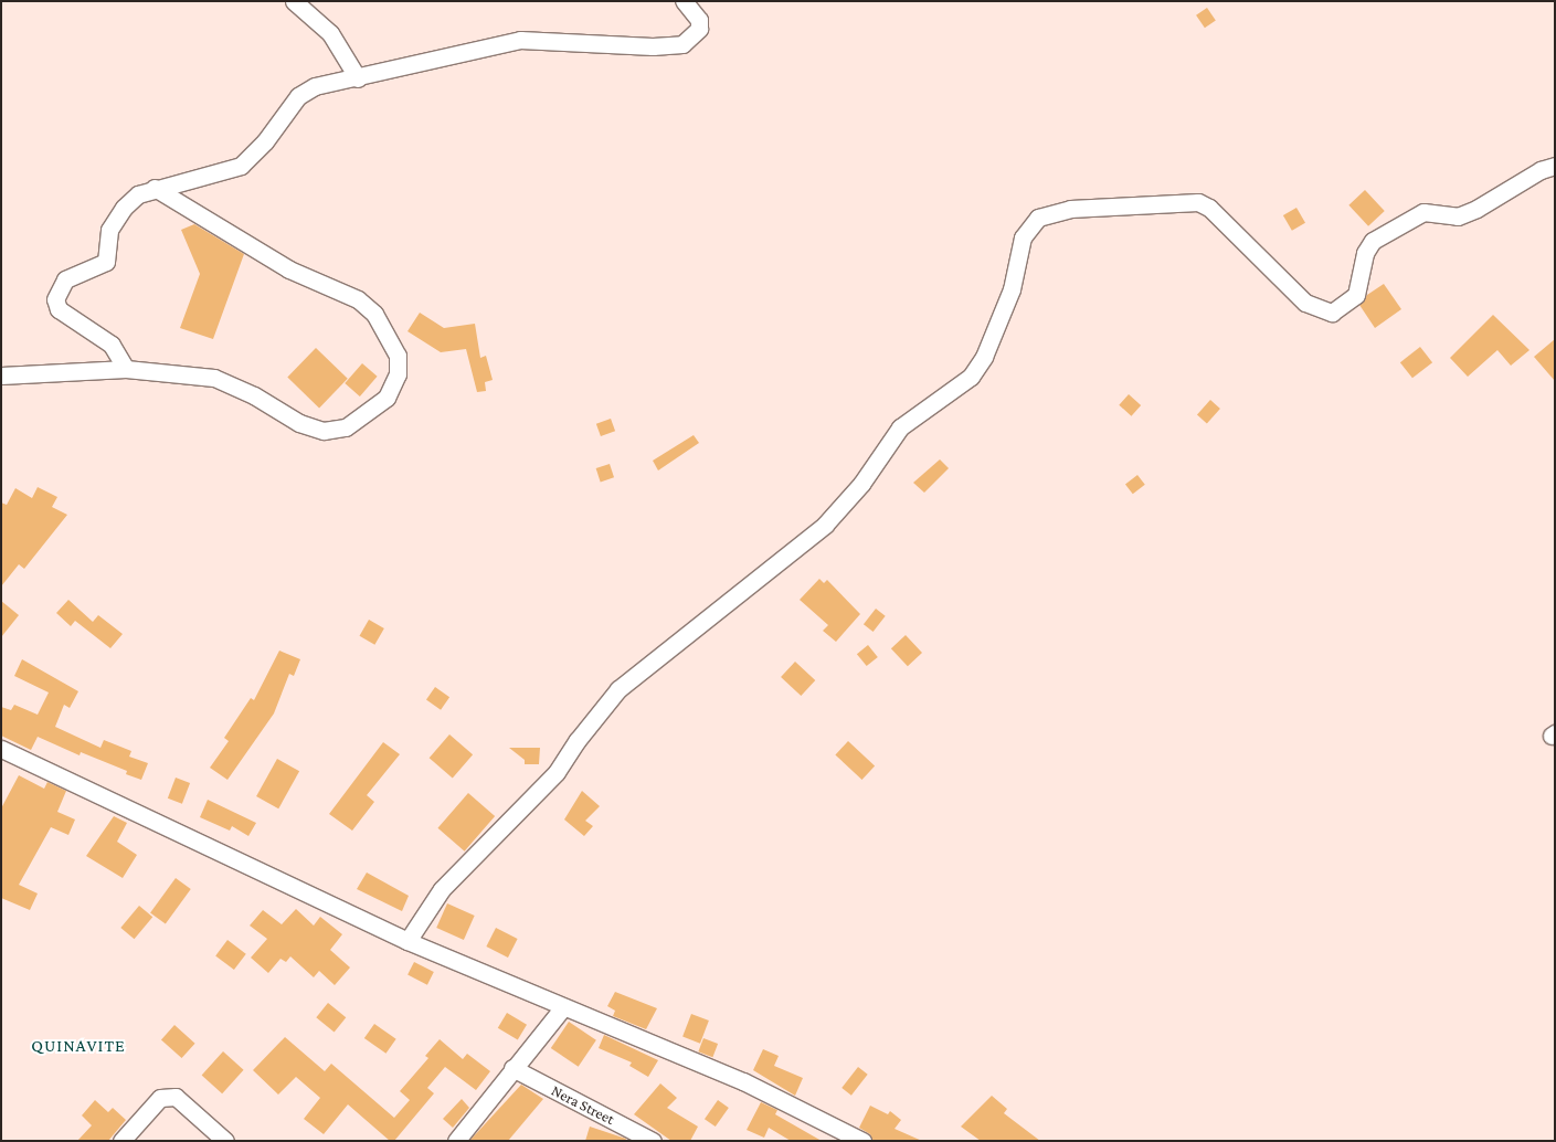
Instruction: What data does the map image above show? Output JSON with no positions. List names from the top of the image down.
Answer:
{
  "streets": {
    "street": ["Nera Street"]
  },
  "districts": ["QUINAVITE"]
}
